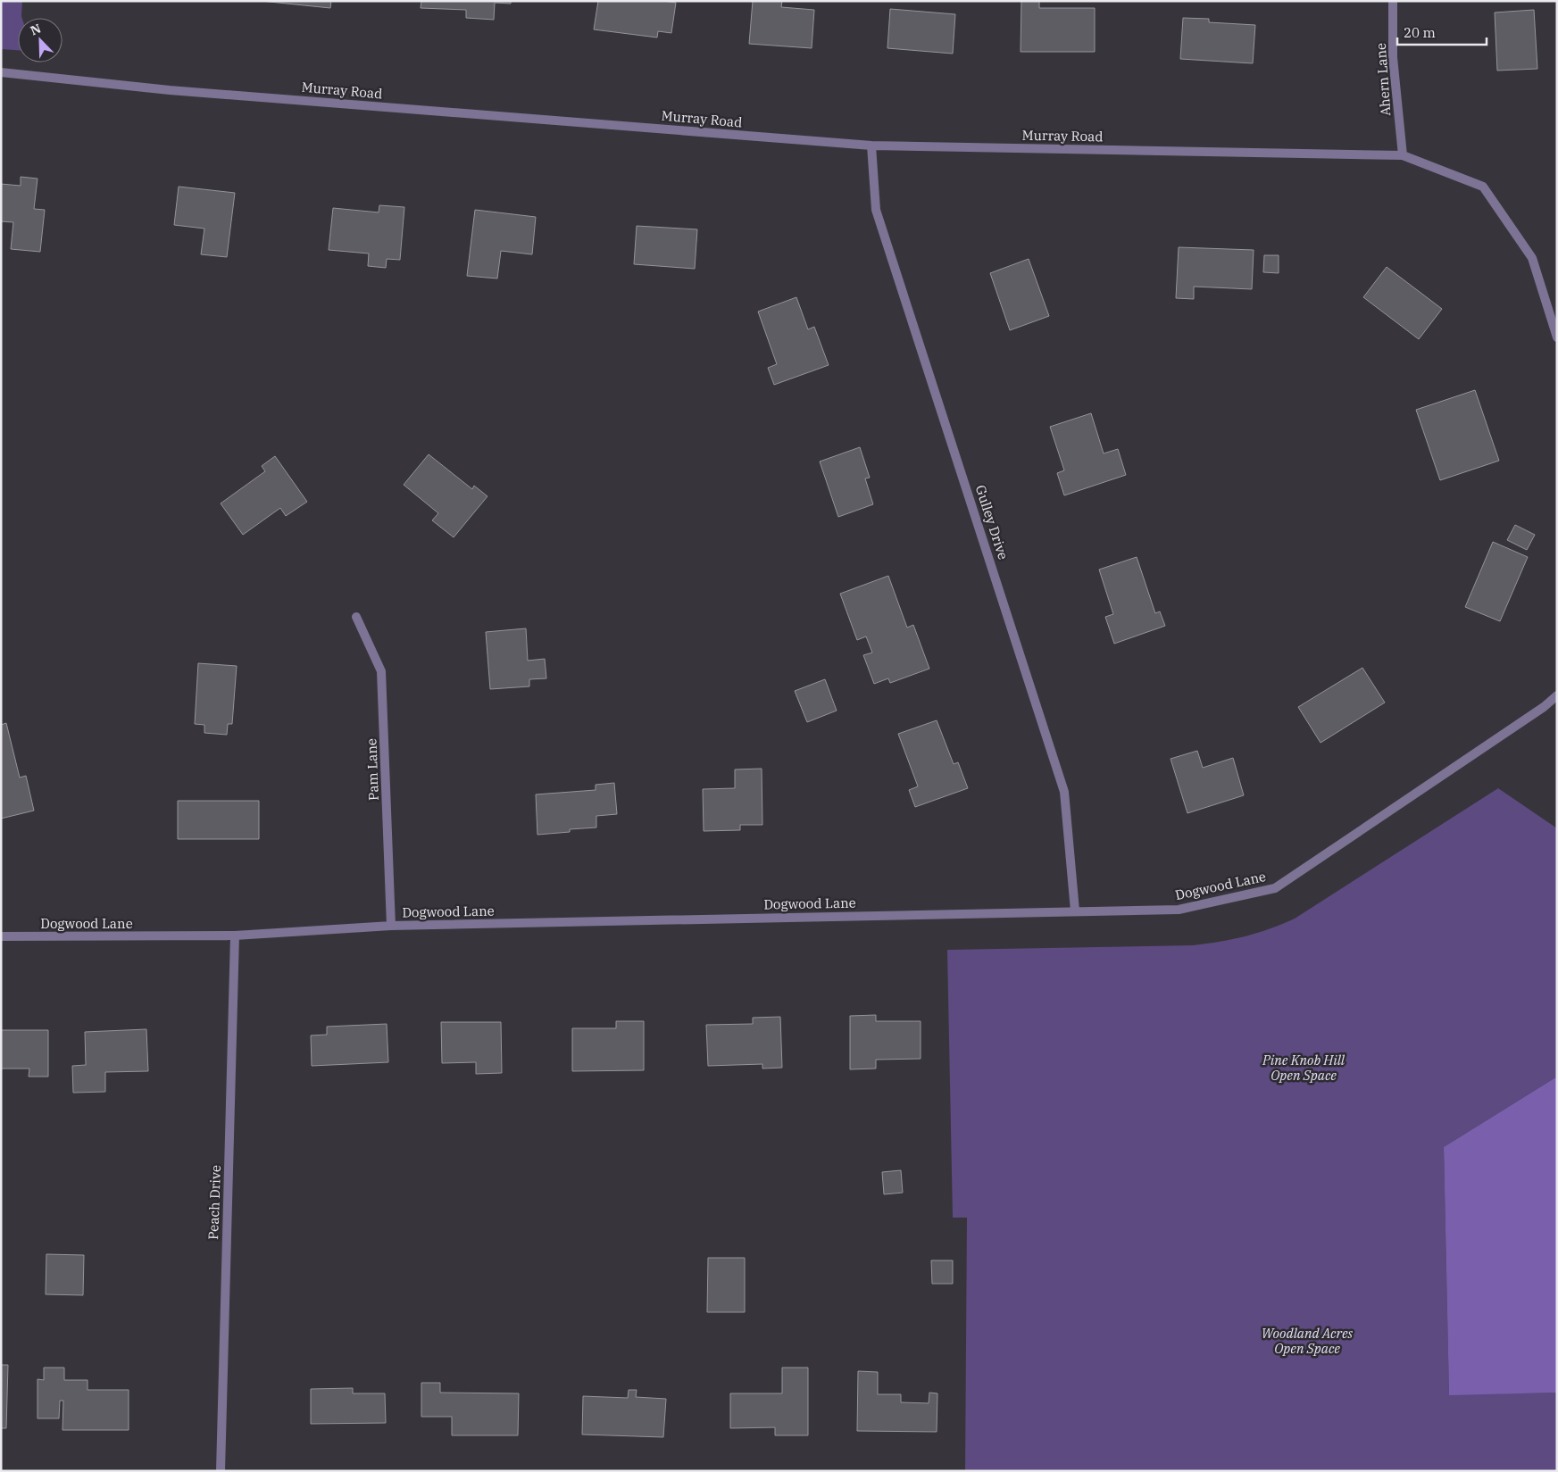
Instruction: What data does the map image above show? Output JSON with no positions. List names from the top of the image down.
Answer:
{
  "streets": {
    "street": [
      "Ahern Lane",
      "Murray Road",
      "Gulley Drive",
      "Pam Lane",
      "Dogwood Lane",
      "Peach Drive"
    ]
  },
  "crossings": [
    ["Ahern Lane", "Murray Road"],
    ["Murray Road", "Gulley Drive"],
    ["Gulley Drive", "Dogwood Lane"],
    ["Pam Lane", "Dogwood Lane"],
    ["Dogwood Lane", "Peach Drive"]
  ],
  "parks": ["Pine Knob Hill Open Space", "Woodland Acres Open Space"],
  "scale_bar": "20 m",
  "north": "top left"
}
